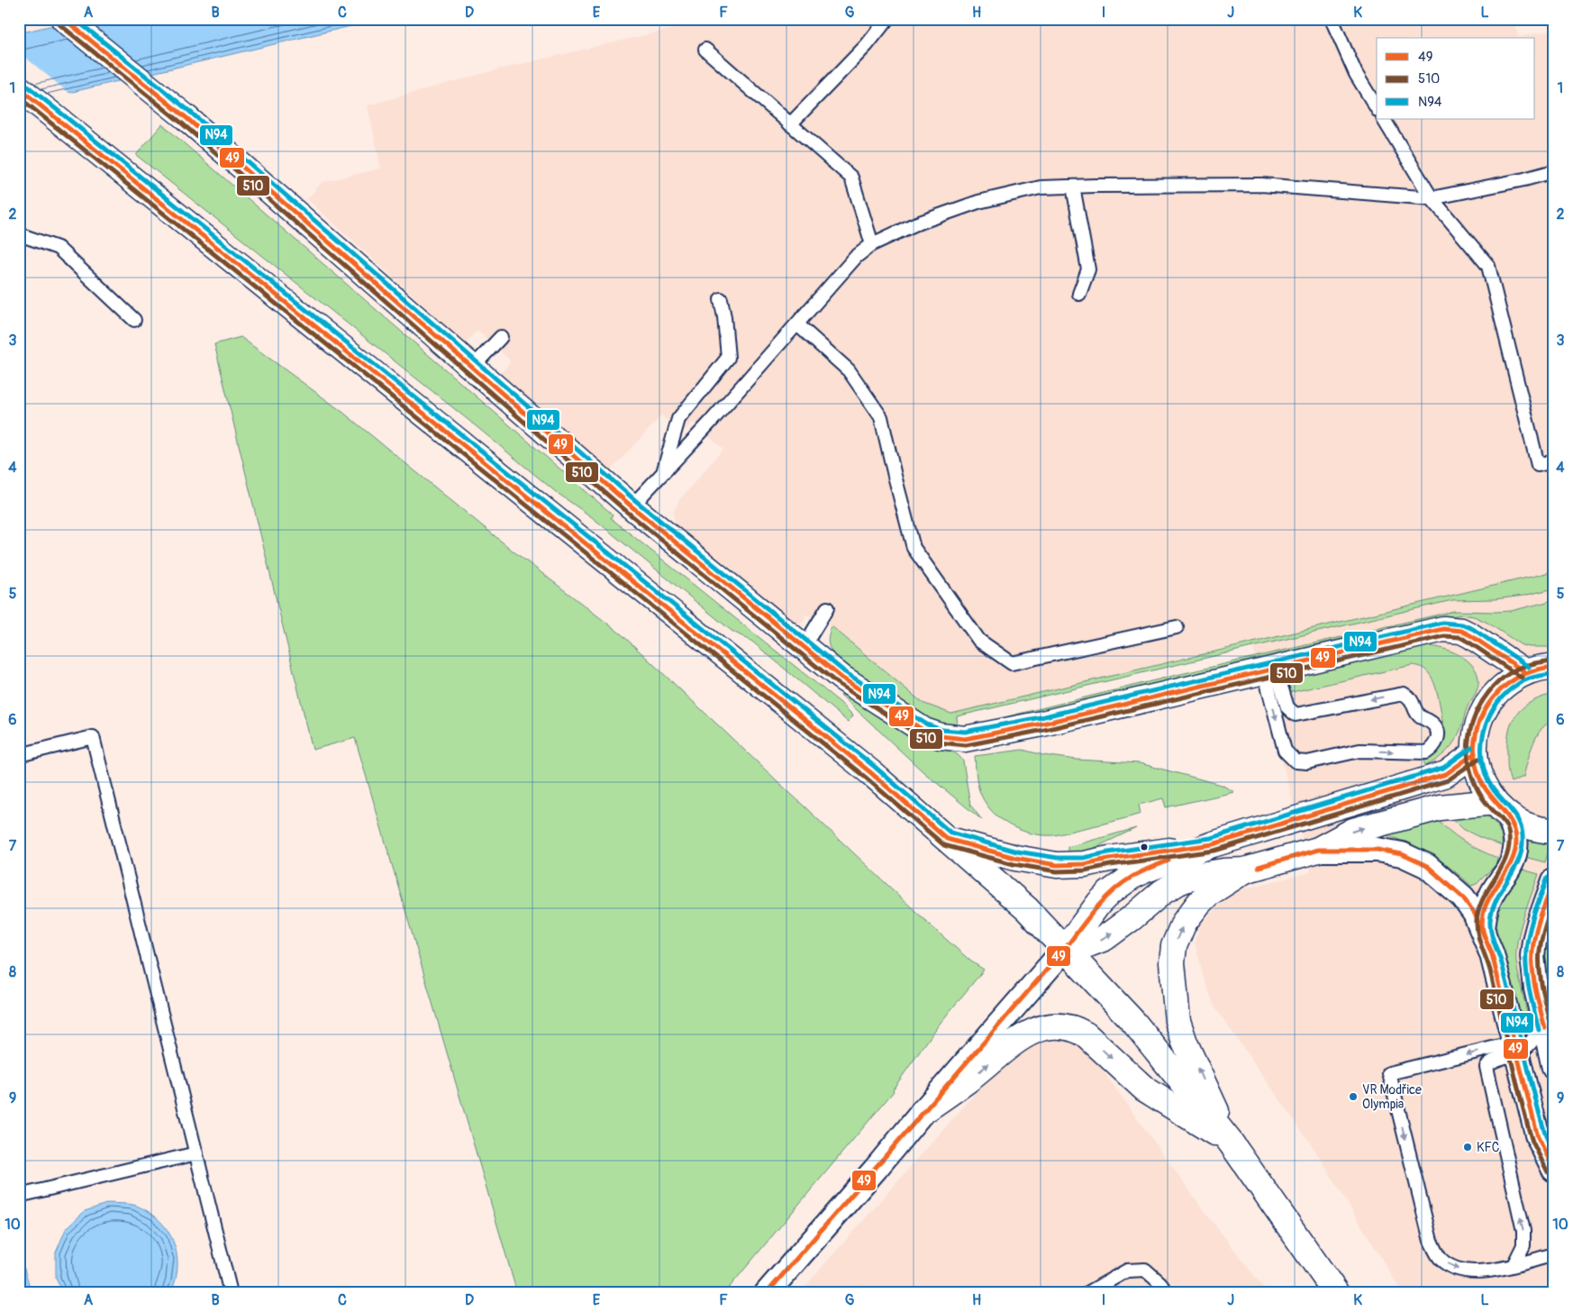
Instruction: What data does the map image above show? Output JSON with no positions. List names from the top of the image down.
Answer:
{
  "places": ["VR Modřice Olympia", "KFC"],
  "lines": ["transit line 49", "transit line N94", "transit line 510"],
  "legend": ["49", "510", "N94"],
  "grid": {
    "columns": [
      "A",
      "B",
      "C",
      "D",
      "E",
      "F",
      "G",
      "H",
      "I",
      "J",
      "K",
      "L"
    ],
    "rows": [
      "1",
      "2",
      "3",
      "4",
      "5",
      "6",
      "7",
      "8",
      "9",
      "10"
    ]
  }
}
